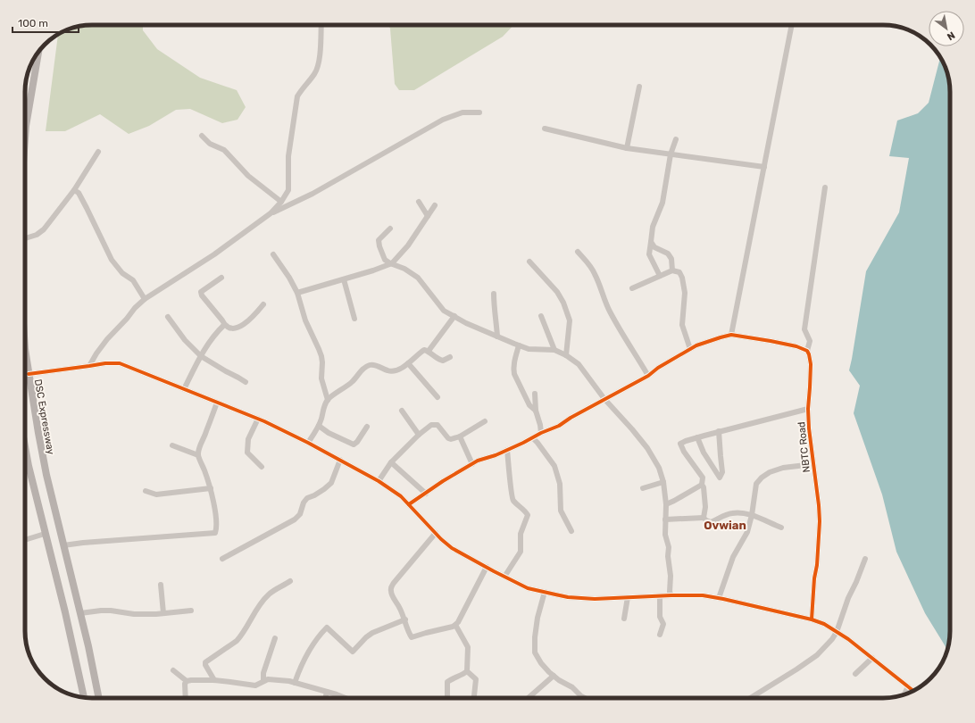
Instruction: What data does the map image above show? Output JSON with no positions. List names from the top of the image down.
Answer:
{
  "streets": {
    "main road": ["DSC Expressway"],
    "street": ["NBTC Road"]
  },
  "districts": ["Ovwian"],
  "scale_bar": "100 m",
  "north": "bottom right"
}
